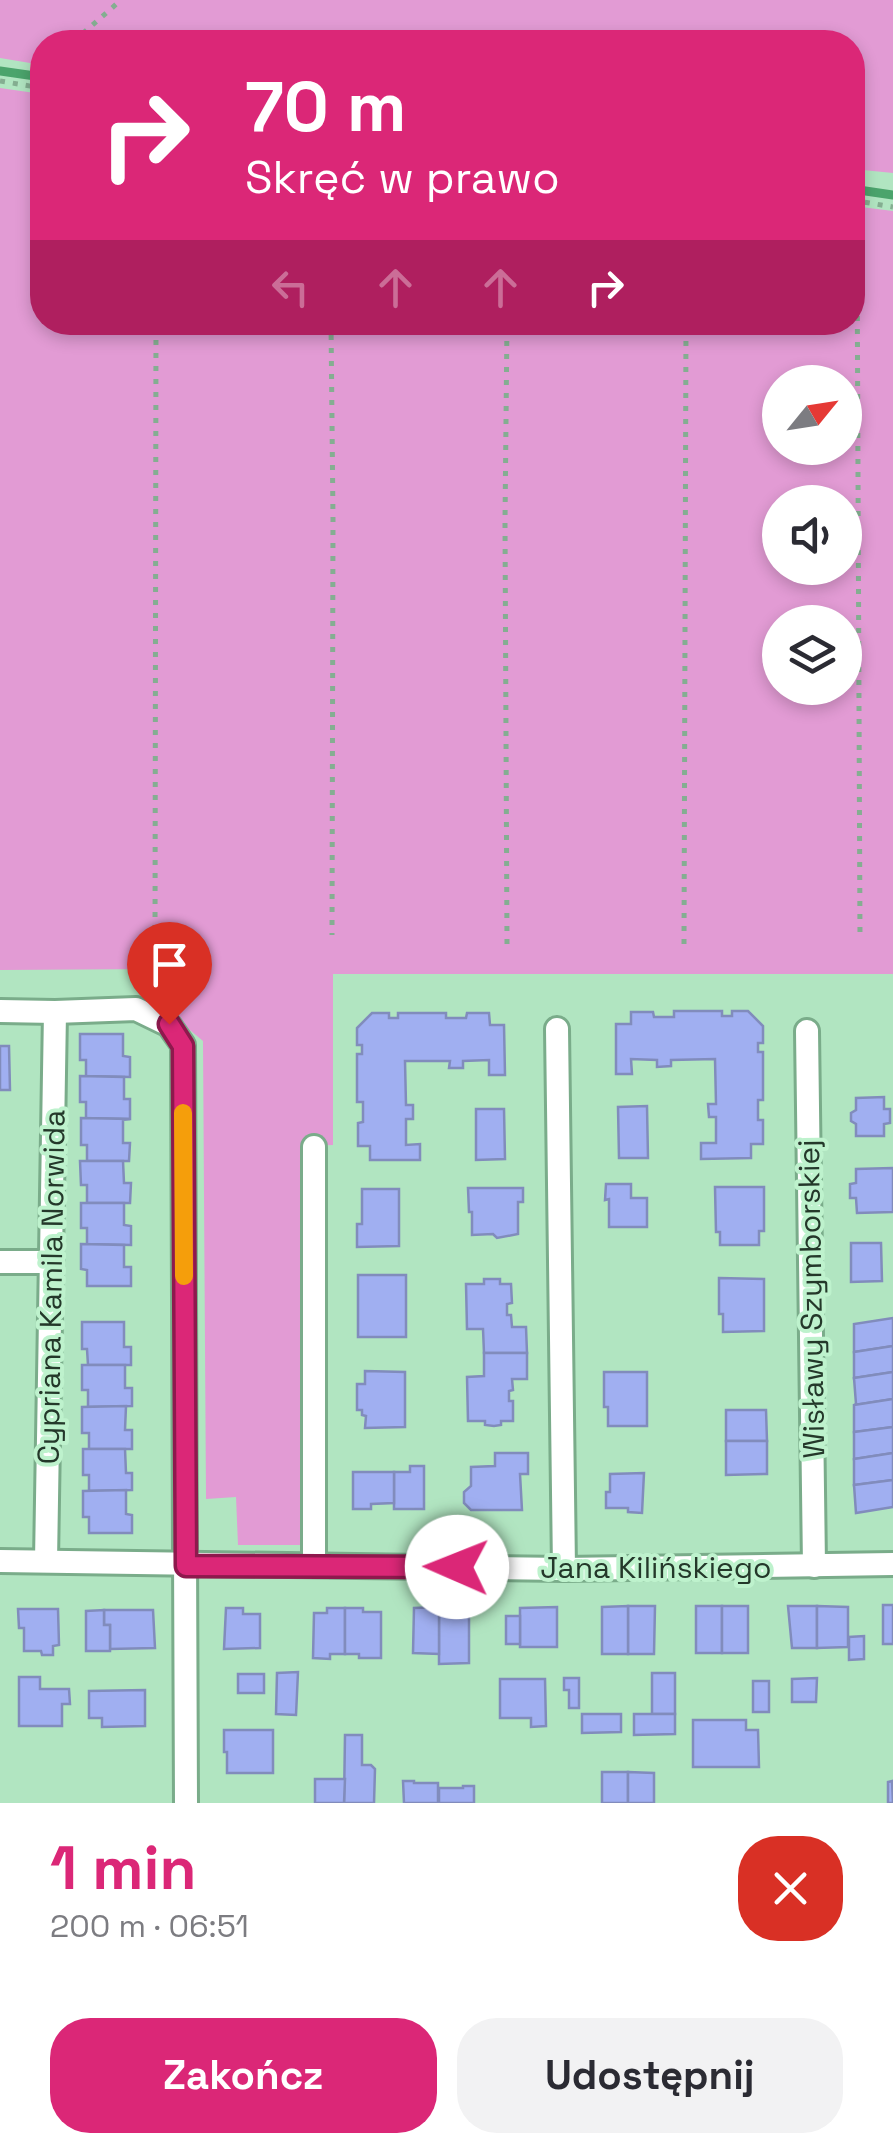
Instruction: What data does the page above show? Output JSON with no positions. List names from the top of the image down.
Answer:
{
  "streets": {
    "street": ["Cypriana Kamila Norwida", "Wisławy Szymborskiej", "Jana Kilińskiego"]
  },
  "crossings": [
    ["Cypriana Kamila Norwida", "Jana Kilińskiego"],
    ["Wisławy Szymborskiej", "Jana Kilińskiego"]
  ],
  "north": "top right",
  "page": {
    "turn": ["70 m", "Skręć w prawo"],
    "heading": ["1 min", "200 m · 06:51"],
    "buttons": ["Zakończ", "Udostępnij"]
  }
}
